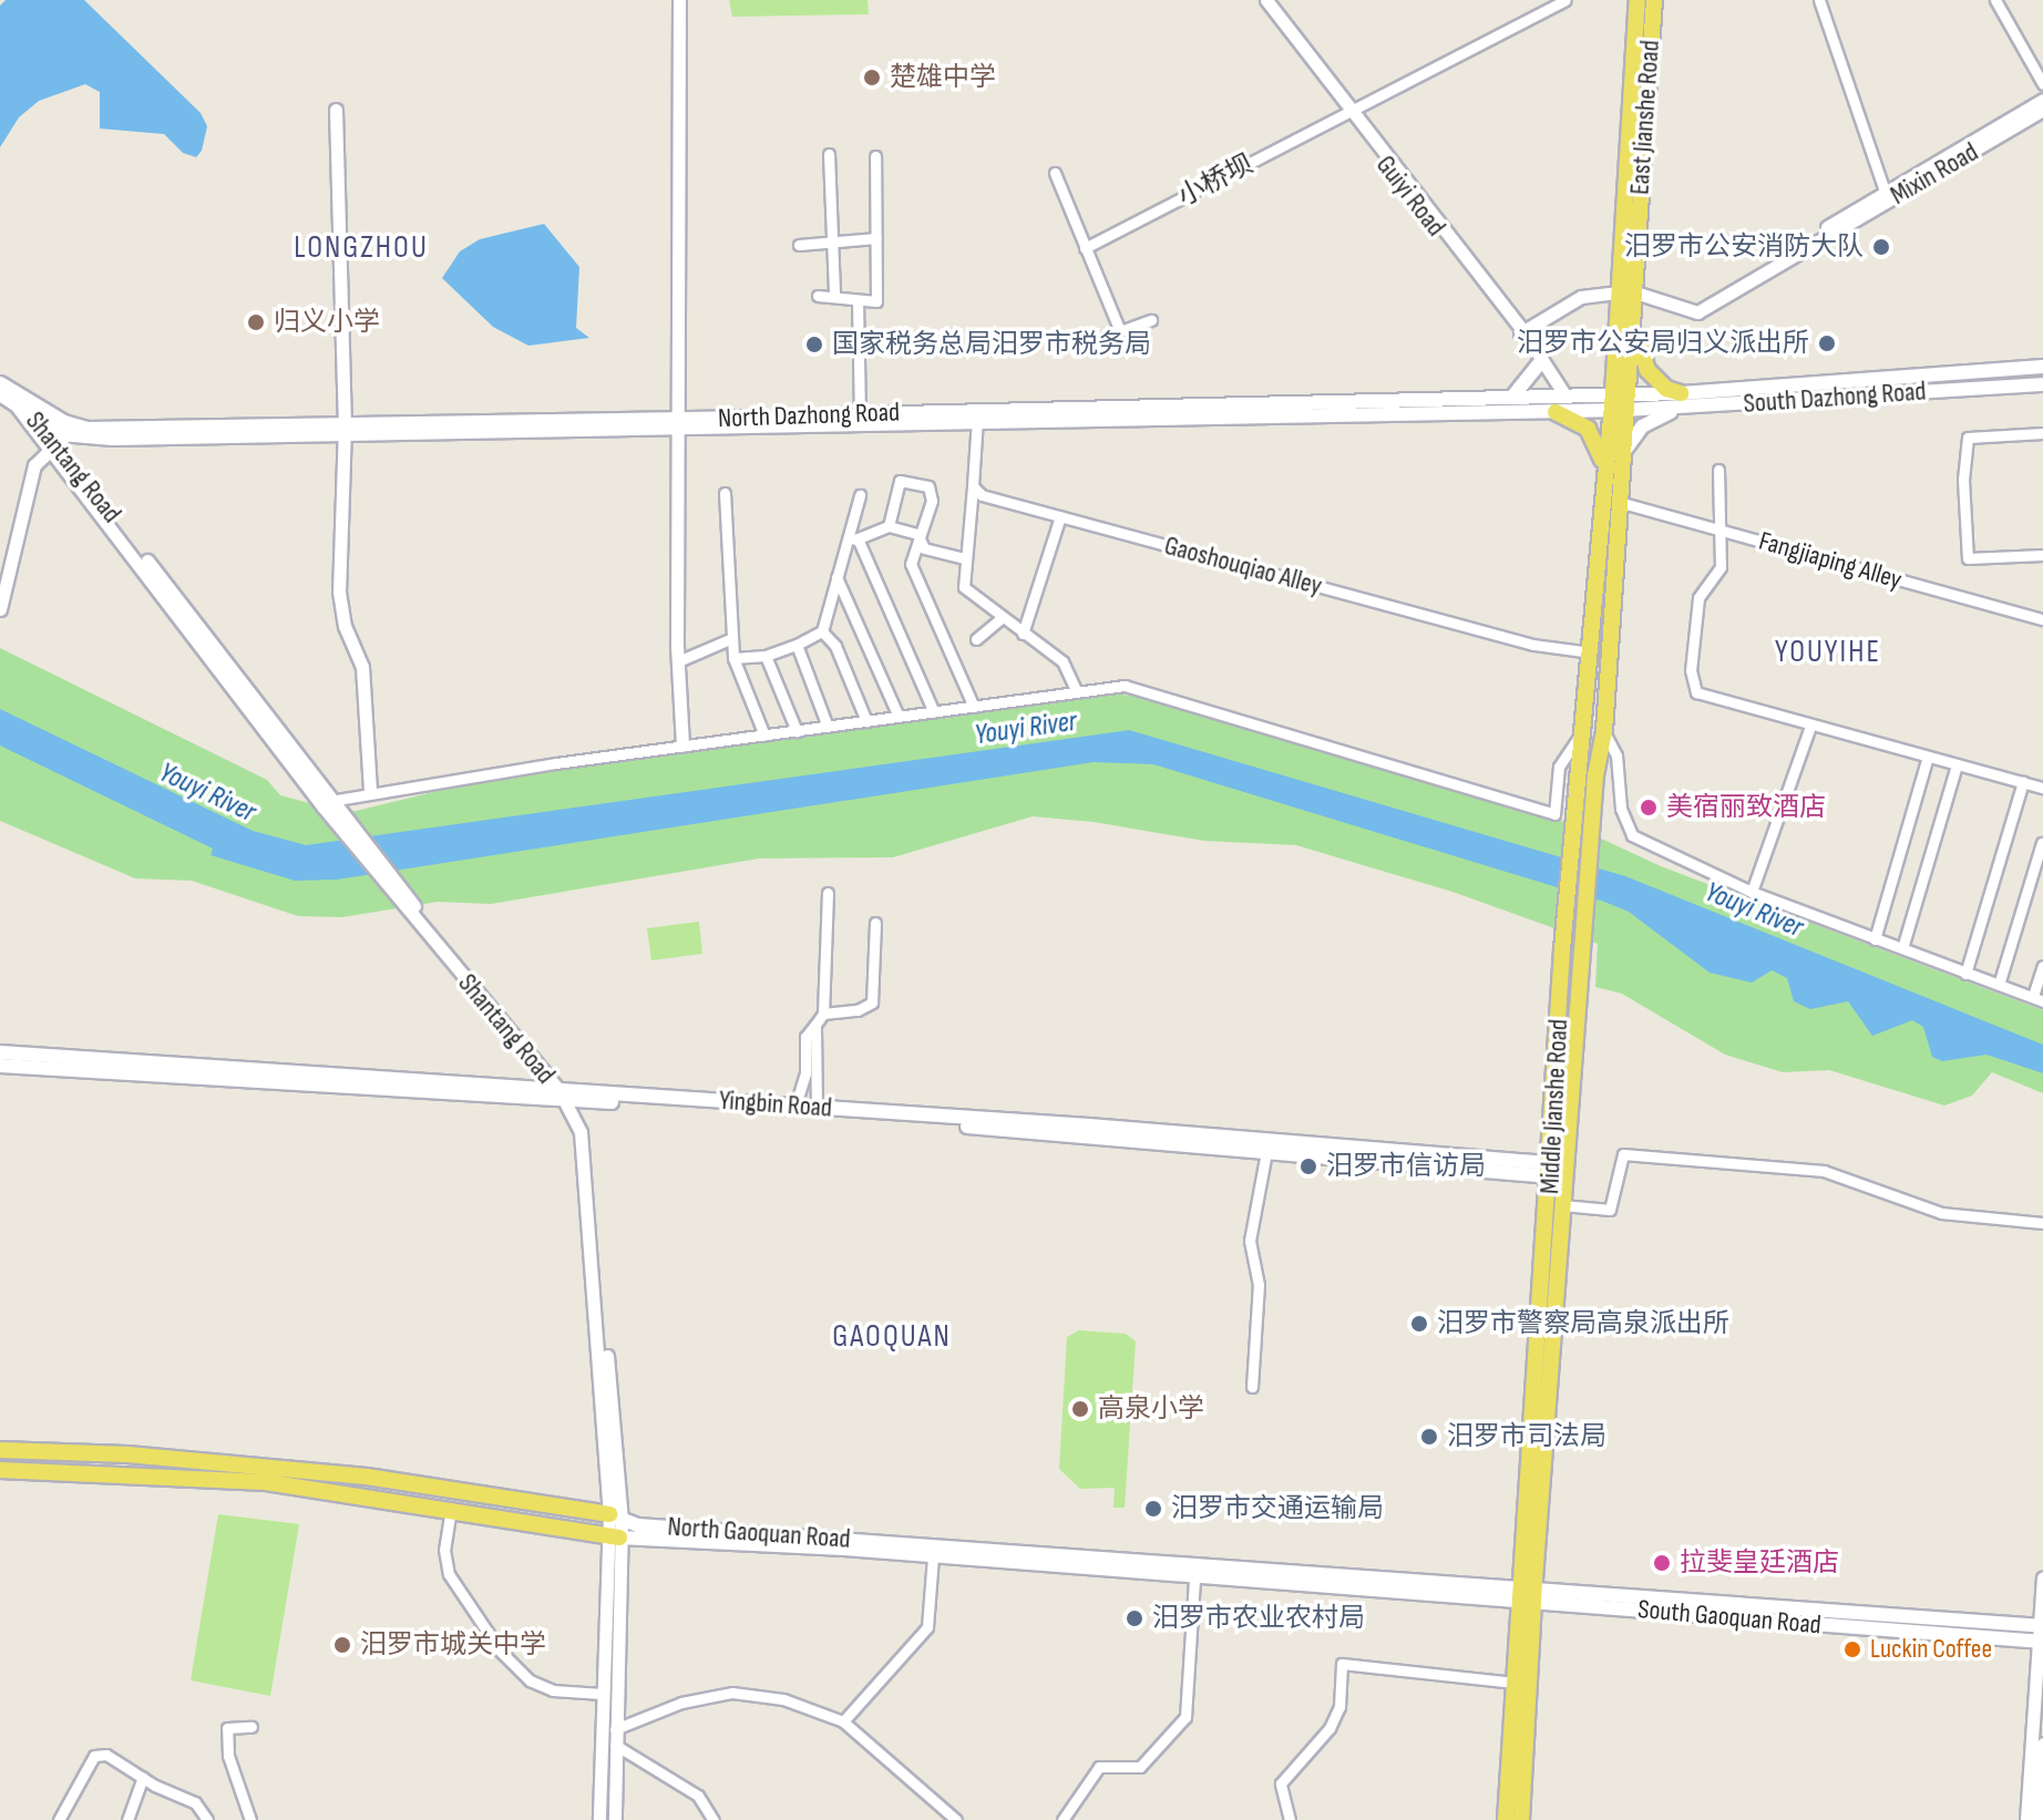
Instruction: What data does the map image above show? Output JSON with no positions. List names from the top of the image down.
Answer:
{
  "streets": {
    "main road": [
      "East Jianshe Road",
      "South Dazhong Road",
      "North Dazhong Road",
      "Yingbin Road",
      "Middle Jianshe Road",
      "North Gaoquan Road",
      "South Gaoquan Road"
    ],
    "street": [
      "Mixin Road",
      "小桥坝",
      "Shantang Road",
      "Fangjiaping Alley",
      "Gaoshouqiao Alley"
    ]
  },
  "crossings": [
    ["East Jianshe Road", "Mixin Road"],
    ["East Jianshe Road", "South Dazhong Road"],
    ["East Jianshe Road", "North Dazhong Road"],
    ["East Jianshe Road", "Middle Jianshe Road"],
    ["South Dazhong Road", "North Dazhong Road"],
    ["South Dazhong Road", "Middle Jianshe Road"],
    ["North Dazhong Road", "Shantang Road"],
    ["North Dazhong Road", "Middle Jianshe Road"],
    ["Shantang Road", "Yingbin Road"],
    ["Shantang Road", "North Gaoquan Road"],
    ["Fangjiaping Alley", "Middle Jianshe Road"],
    ["Gaoshouqiao Alley", "Middle Jianshe Road"],
    ["Yingbin Road", "Middle Jianshe Road"],
    ["Middle Jianshe Road", "North Gaoquan Road"],
    ["Middle Jianshe Road", "South Gaoquan Road"],
    ["North Gaoquan Road", "South Gaoquan Road"]
  ],
  "districts": ["LONGZHOU", "YOUYIHE", "GAOQUAN"],
  "water": ["Youyi River"],
  "places": [
    "楚雄中学",
    "汨罗市公安消防大队",
    "归义小学",
    "汨罗市公安局归义派出所",
    "国家税务总局汨罗市税务局",
    "美宿丽致酒店",
    "汨罗市信访局",
    "汨罗市警察局高泉派出所",
    "高泉小学",
    "汨罗市司法局",
    "汨罗市交通运输局",
    "拉斐皇廷酒店",
    "汨罗市农业农村局",
    "汨罗市城关中学",
    "Luckin Coffee"
  ]
}
